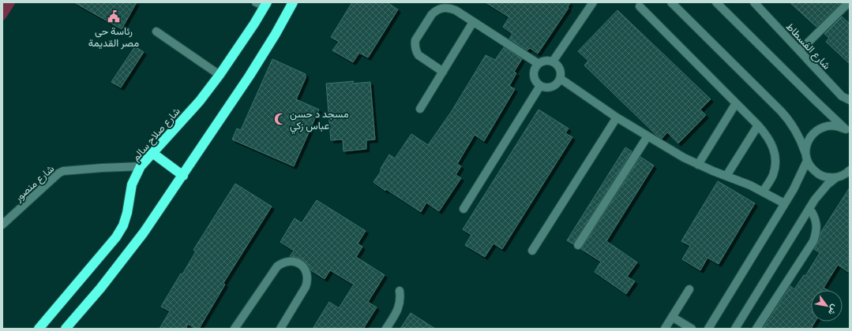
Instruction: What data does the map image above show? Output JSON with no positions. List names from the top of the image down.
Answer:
{
  "streets": {
    "highway": ["شارع صلاح سالم"],
    "street": ["شارع الفسطاط", "شارع منصور"]
  },
  "crossings": [
    ["شارع صلاح سالم", "شارع منصور"]
  ],
  "places": {
    "public building": ["رئاسة حى مصر القديمة"],
    "mosque": ["مسجد د حسن عباس زكي"]
  },
  "north": "bottom right"
}
